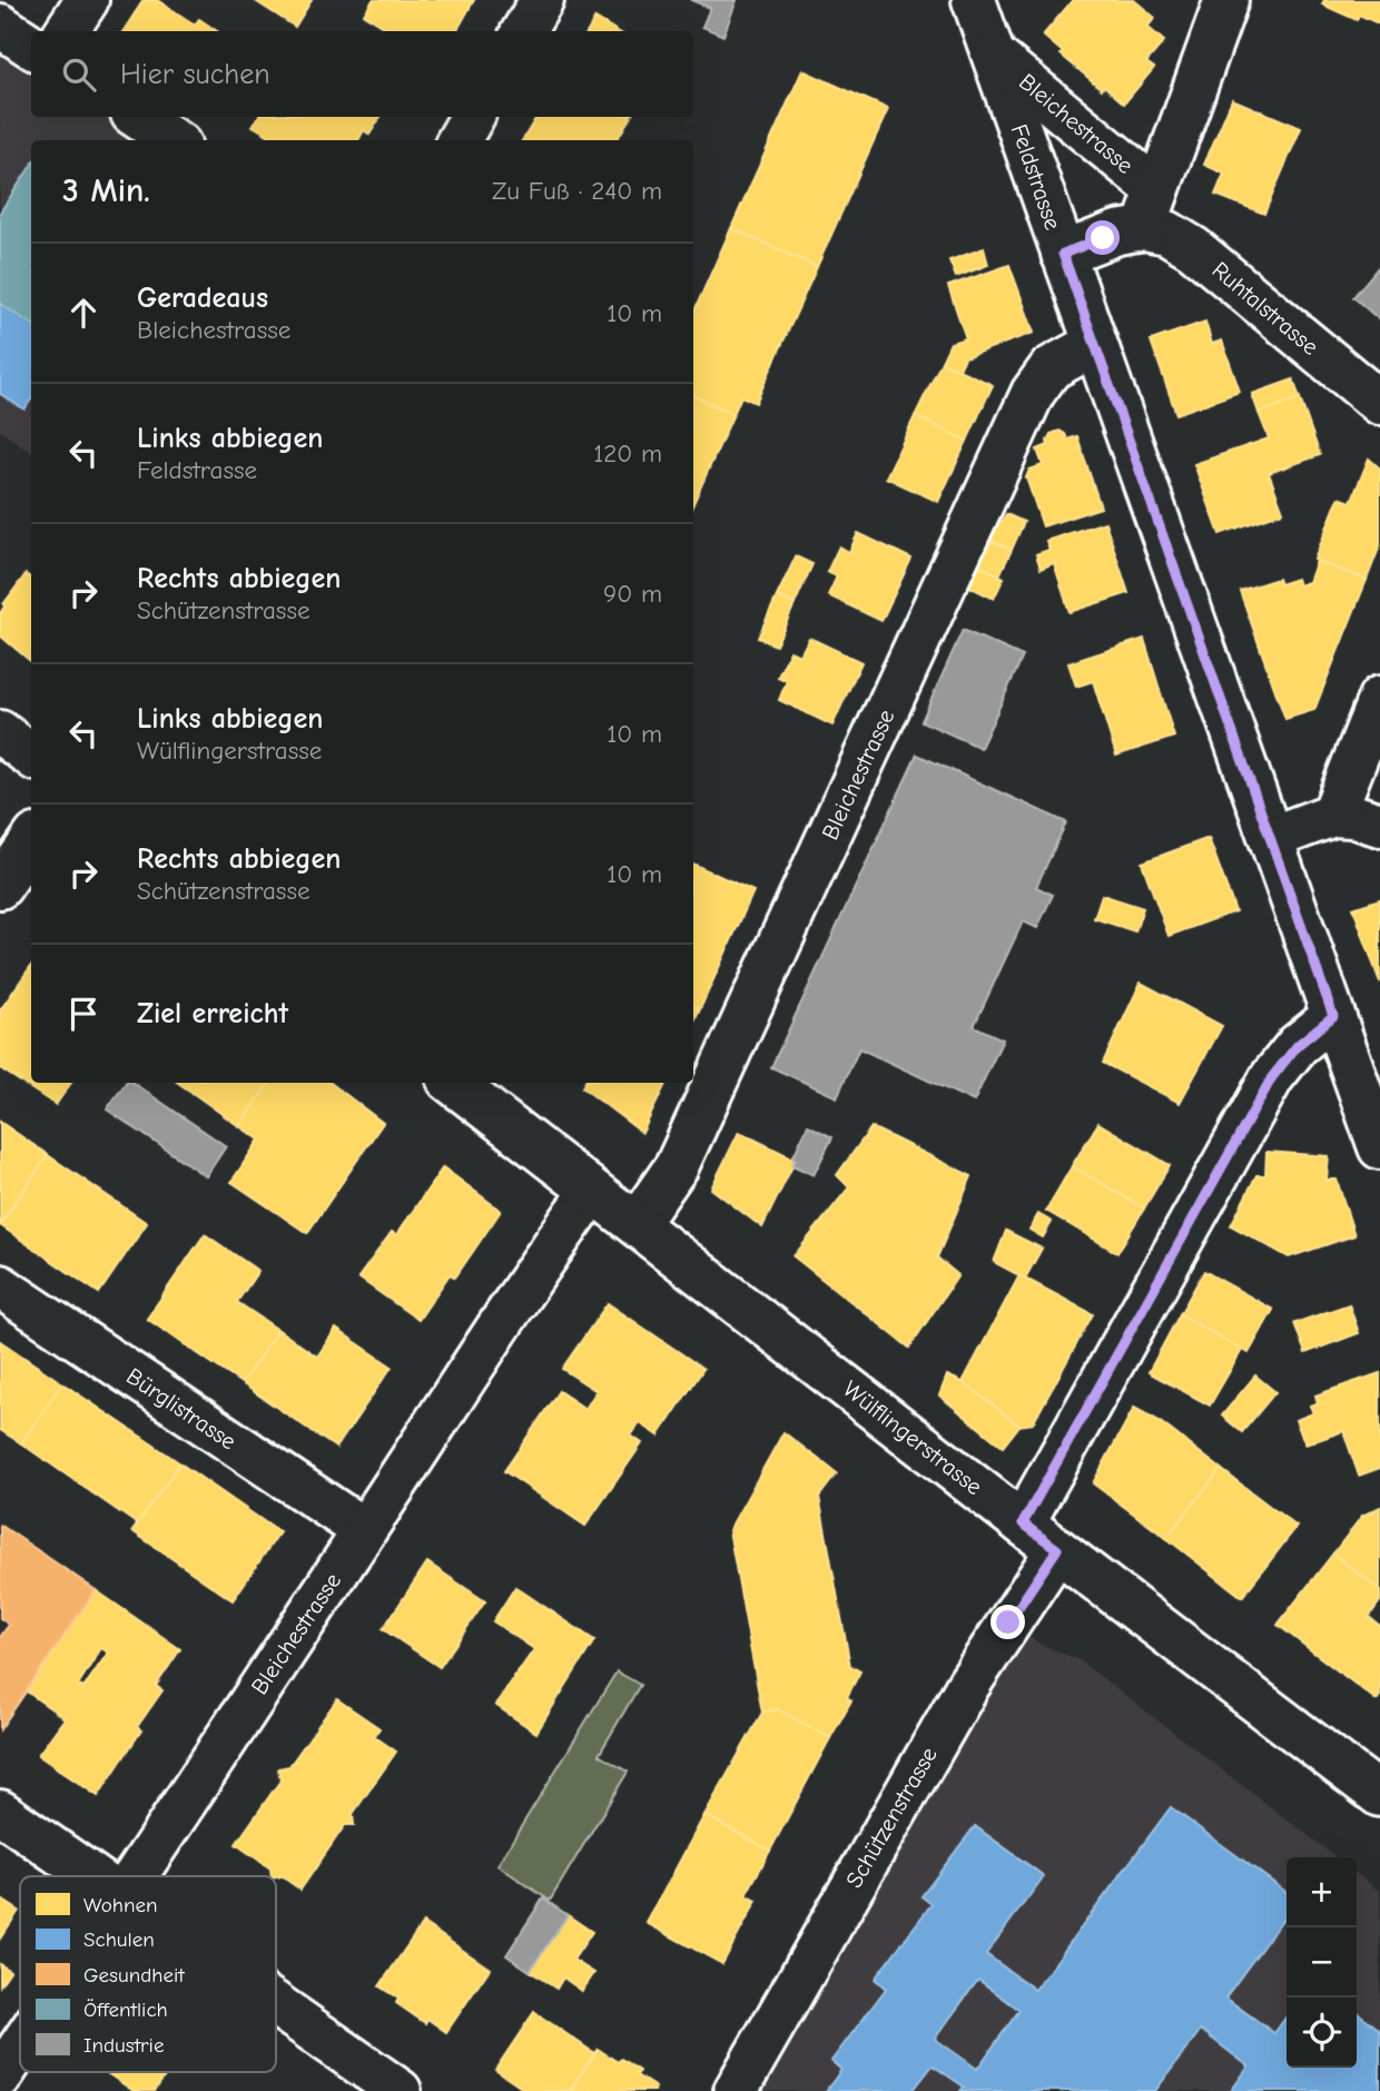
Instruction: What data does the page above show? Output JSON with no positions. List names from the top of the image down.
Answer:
{
  "streets": {
    "street": [
      "Bleichestrasse",
      "Feldstrasse",
      "Ruhtalstrasse",
      "Bürglistrasse",
      "Wülflingerstrasse",
      "Schützenstrasse"
    ]
  },
  "crossings": [
    ["Bleichestrasse", "Feldstrasse"],
    ["Bleichestrasse", "Ruhtalstrasse"],
    ["Bleichestrasse", "Bürglistrasse"],
    ["Bleichestrasse", "Wülflingerstrasse"],
    ["Wülflingerstrasse", "Schützenstrasse"]
  ],
  "legend": [
    "Wohnen",
    "Schulen",
    "Gesundheit",
    "Öffentlich",
    "Industrie"
  ],
  "page": {
    "search": "Hier suchen",
    "heading": ["3 Min.", "Zu Fuß · 240 m"],
    "list": [
      ["Geradeaus", "Bleichestrasse", "10 m"],
      ["Links abbiegen", "Feldstrasse", "120 m"],
      ["Rechts abbiegen", "Schützenstrasse", "90 m"],
      ["Links abbiegen", "Wülflingerstrasse", "10 m"],
      ["Rechts abbiegen", "Schützenstrasse", "10 m"],
      "Ziel erreicht"
    ],
    "map_buttons": ["+", "−"]
  }
}
